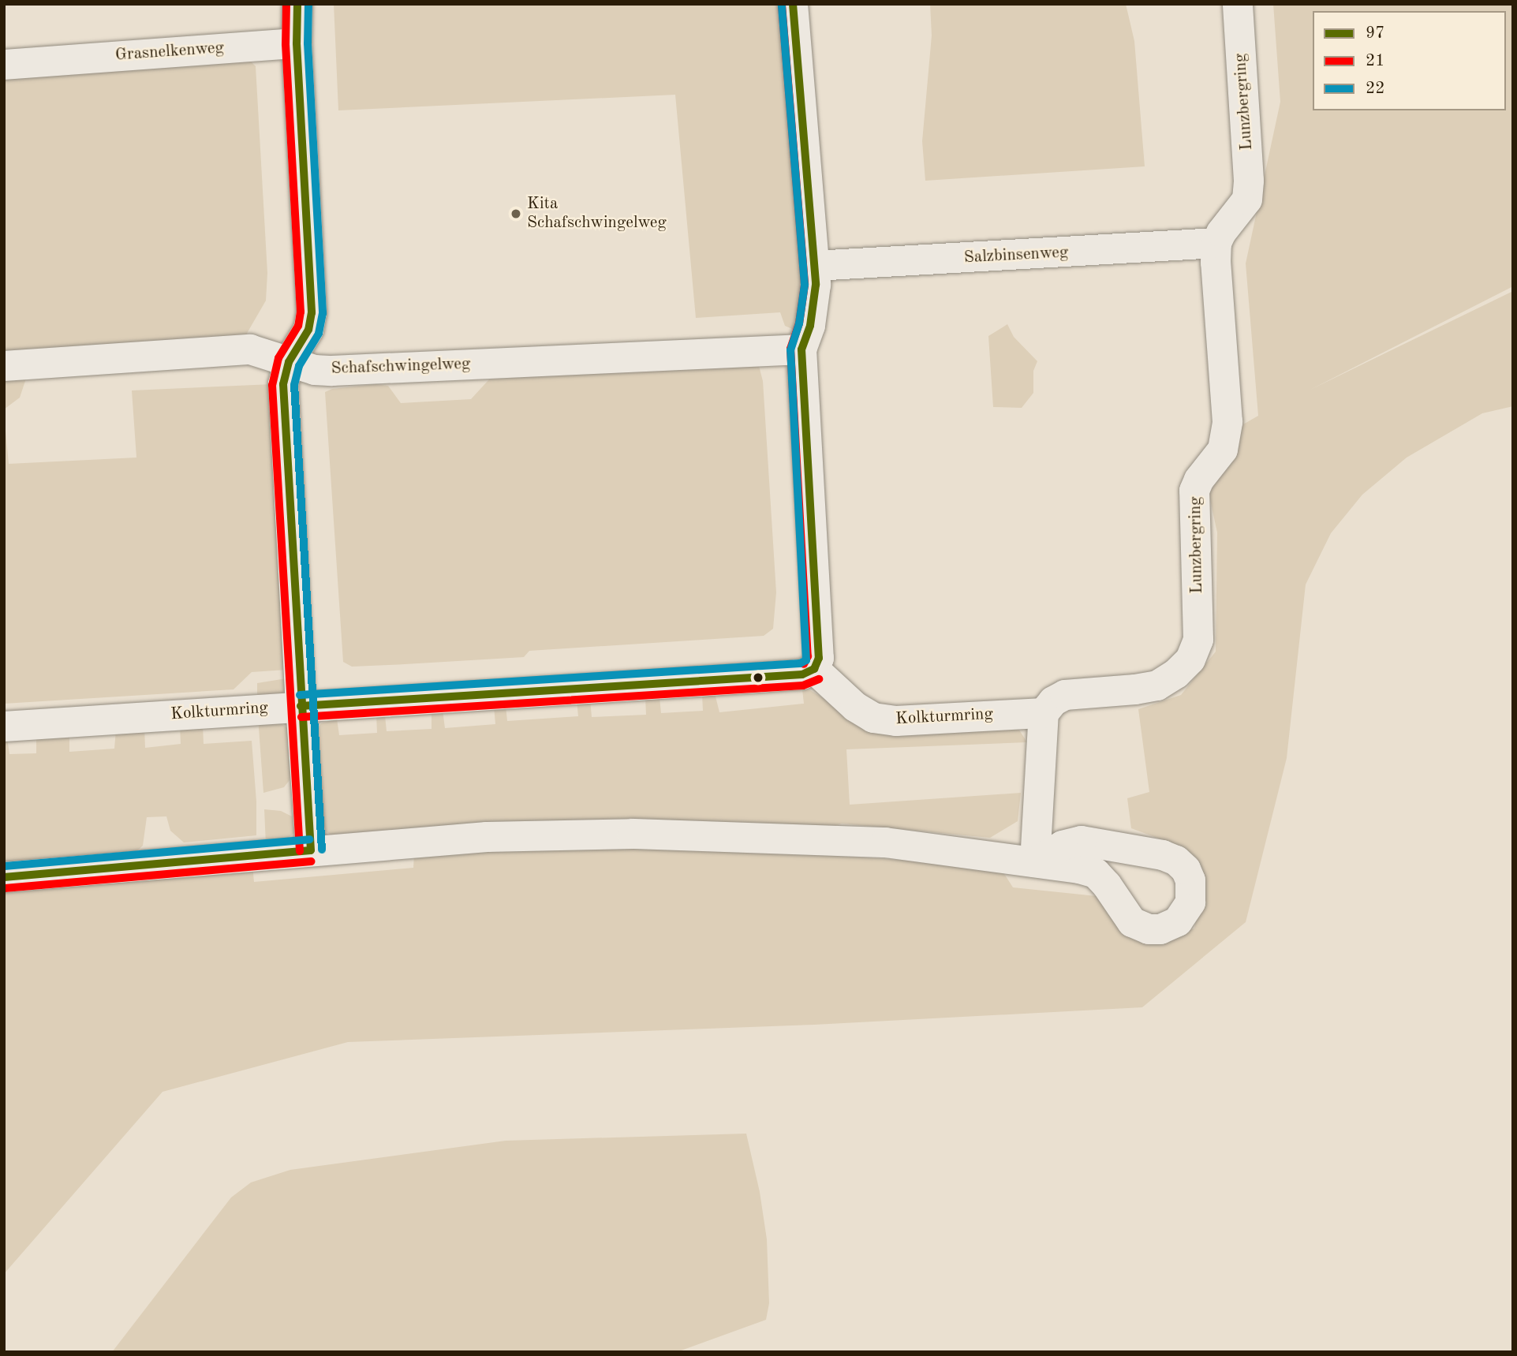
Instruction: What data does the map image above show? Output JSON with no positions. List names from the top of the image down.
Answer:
{
  "streets": {
    "street": [
      "Grasnelkenweg",
      "Lunzbergring",
      "Salzbinsenweg",
      "Schafschwingelweg",
      "Kolkturmring"
    ]
  },
  "crossings": [
    ["Lunzbergring", "Salzbinsenweg"],
    ["Lunzbergring", "Kolkturmring"]
  ],
  "places": ["Kita Schafschwingelweg"],
  "lines": ["transit line 97", "transit line 21", "transit line 22"],
  "legend": ["97", "21", "22"]
}
